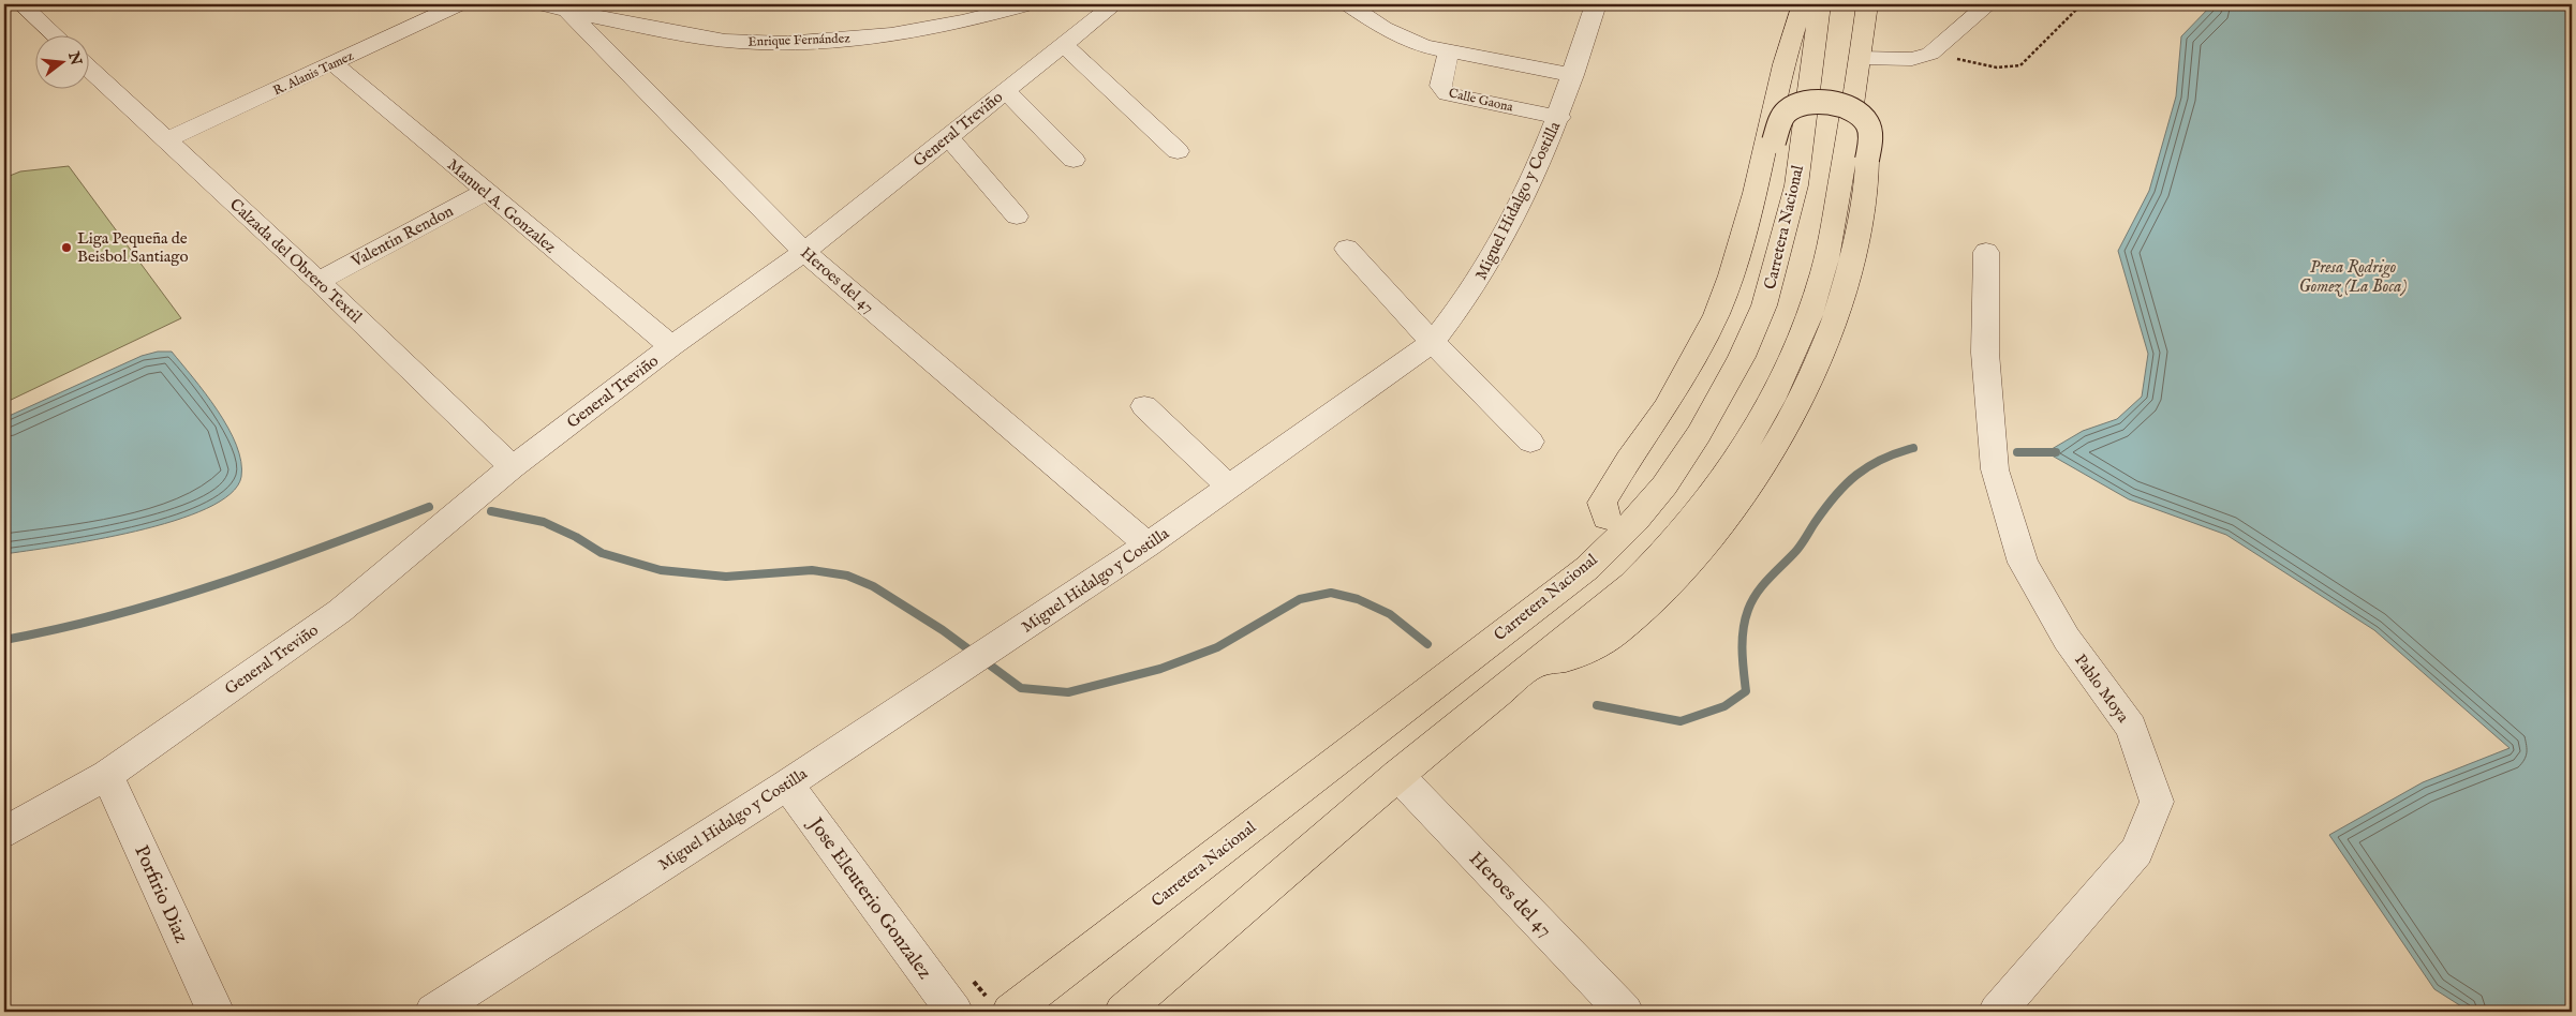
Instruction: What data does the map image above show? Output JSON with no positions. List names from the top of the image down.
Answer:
{
  "streets": {
    "highway": ["Carretera Nacional"],
    "street": [
      "Enrique Fernández",
      "R. Alanis Tamez",
      "Calle Gaona",
      "General Treviño",
      "Miguel Hidalgo y Costilla",
      "Manuel A. Gonzalez",
      "Valentin Rendon",
      "Calzada del Obrero Textil",
      "Heroes del 47",
      "Pablo Moya",
      "Porfirio Diaz",
      "Jose Eleuterio Gonzalez"
    ]
  },
  "crossings": [
    ["Enrique Fernández", "Heroes del 47"],
    ["R. Alanis Tamez", "Manuel A. Gonzalez"],
    ["R. Alanis Tamez", "Calzada del Obrero Textil"],
    ["Calle Gaona", "Miguel Hidalgo y Costilla"],
    ["General Treviño", "Manuel A. Gonzalez"],
    ["General Treviño", "Calzada del Obrero Textil"],
    ["General Treviño", "Heroes del 47"],
    ["General Treviño", "Porfirio Diaz"],
    ["Miguel Hidalgo y Costilla", "Heroes del 47"],
    ["Miguel Hidalgo y Costilla", "Jose Eleuterio Gonzalez"],
    ["Manuel A. Gonzalez", "Valentin Rendon"],
    ["Valentin Rendon", "Calzada del Obrero Textil"]
  ],
  "water": ["Presa Rodrigo Gomez (La Boca)"],
  "places": ["Liga Pequeña de Beisbol Santiago"],
  "north": "right"
}
